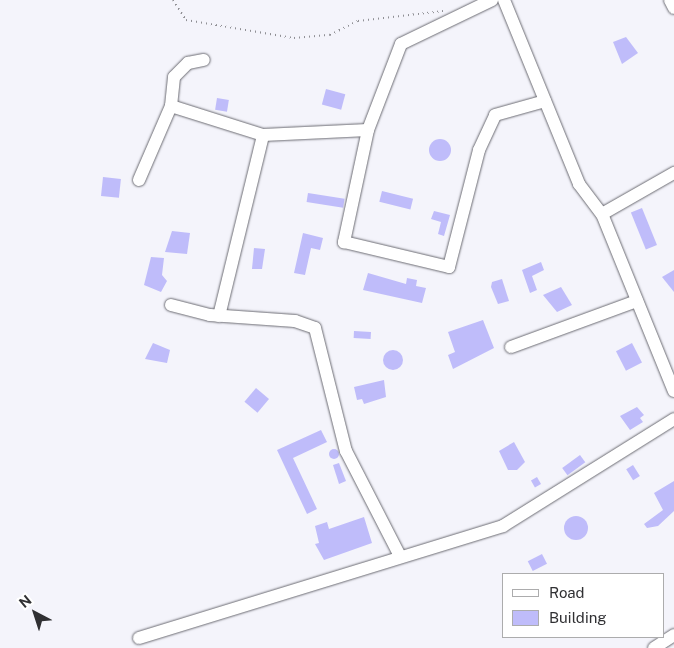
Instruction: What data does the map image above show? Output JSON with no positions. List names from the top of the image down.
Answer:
{
  "legend": ["Road", "Building"],
  "north": "top left"
}
